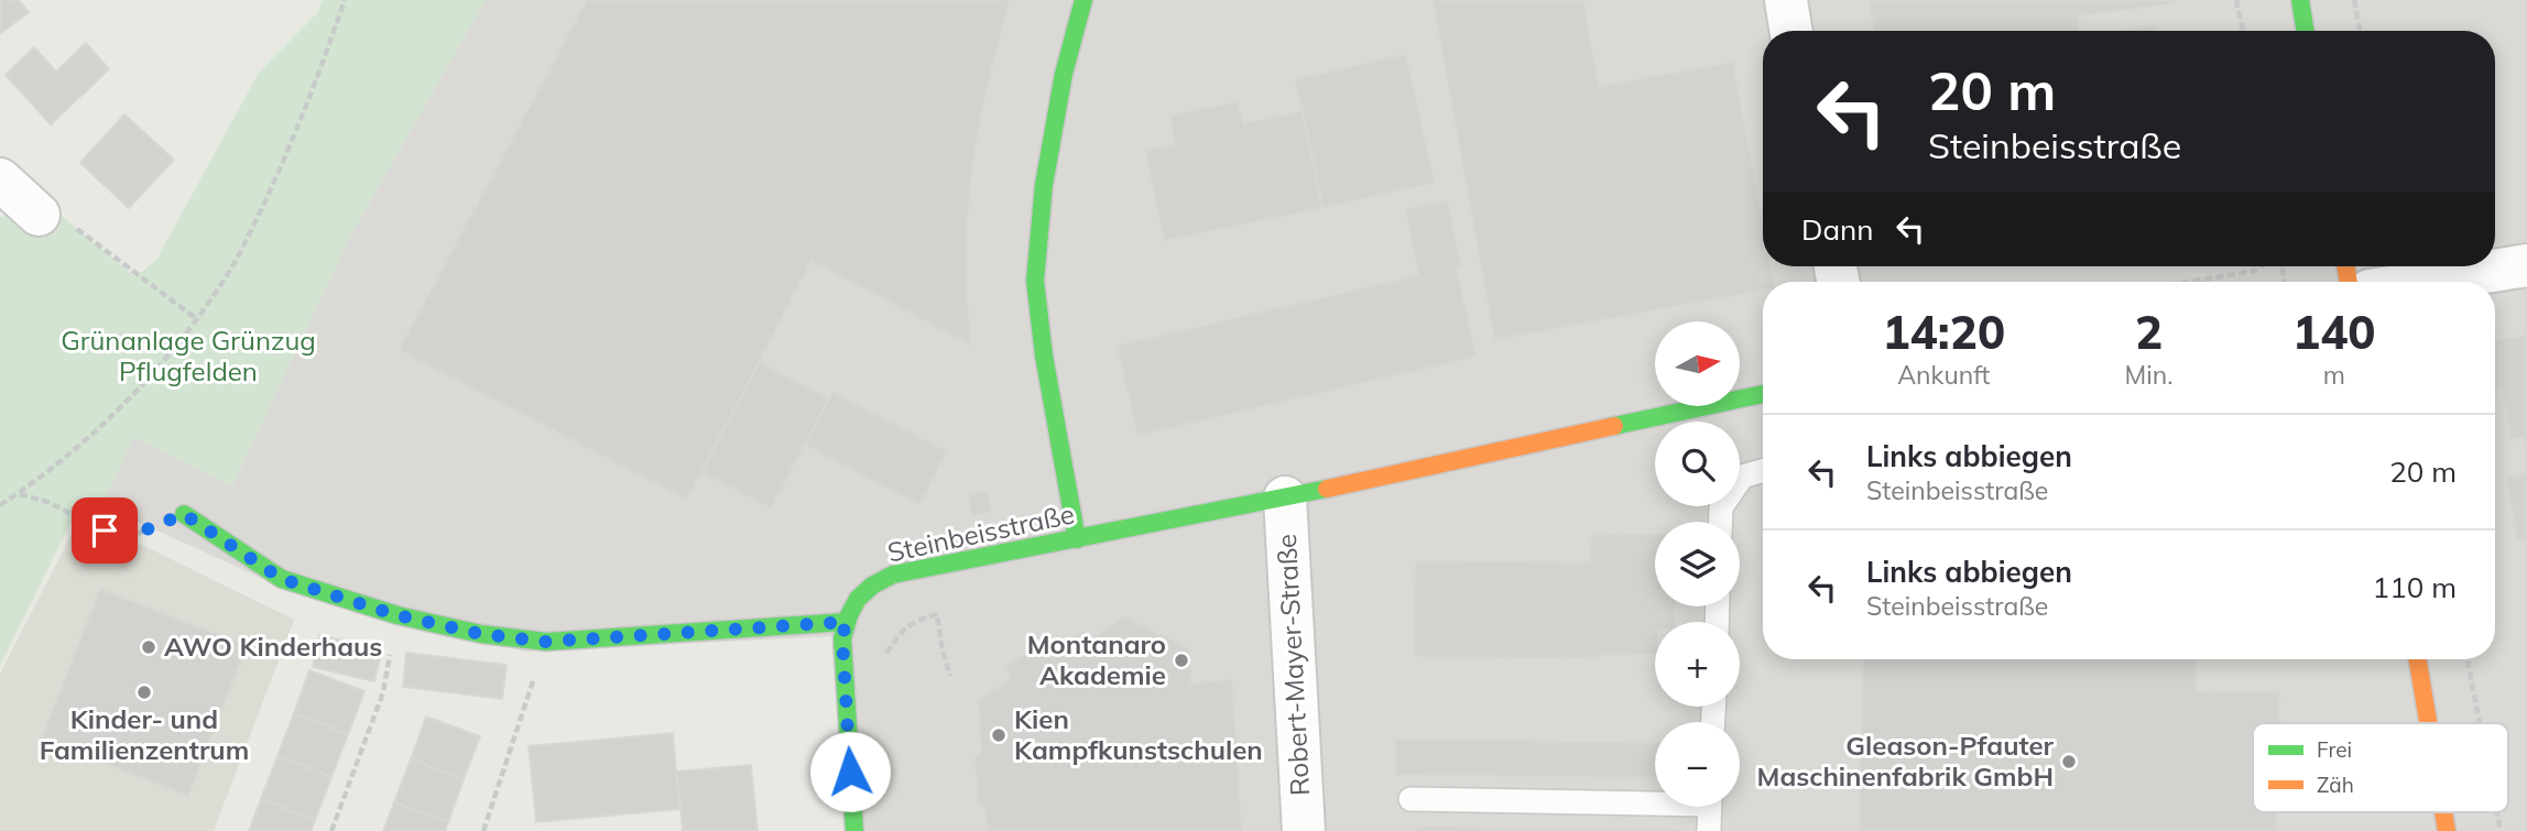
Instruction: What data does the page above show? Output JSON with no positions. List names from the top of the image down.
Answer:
{
  "streets": {
    "street": ["Steinbeisstraße", "Robert-Mayer-Straße"]
  },
  "crossings": [
    ["Steinbeisstraße", "Robert-Mayer-Straße"]
  ],
  "parks": ["Grünanlage Grünzug Pflugfelden"],
  "places": [
    "AWO Kinderhaus",
    "Montanaro Akademie",
    "Kinder- und Familienzentrum",
    "Kien Kampfkunstschulen",
    "Gleason-Pfauter Maschinenfabrik GmbH"
  ],
  "legend": ["Frei", "Zäh"],
  "north": "right",
  "page": {
    "turn": ["20 m", "Steinbeisstraße"],
    "then": "Dann",
    "eta": [
      "14:20",
      "Ankunft",
      "2",
      "Min.",
      "140",
      "m"
    ],
    "map_buttons": ["+", "−"],
    "list": [
      {
        "name": "Links abbiegen",
        "note": "Steinbeisstraße",
        "value": "20 m"
      },
      {
        "name": "Links abbiegen",
        "note": "Steinbeisstraße",
        "value": "110 m"
      }
    ]
  }
}
